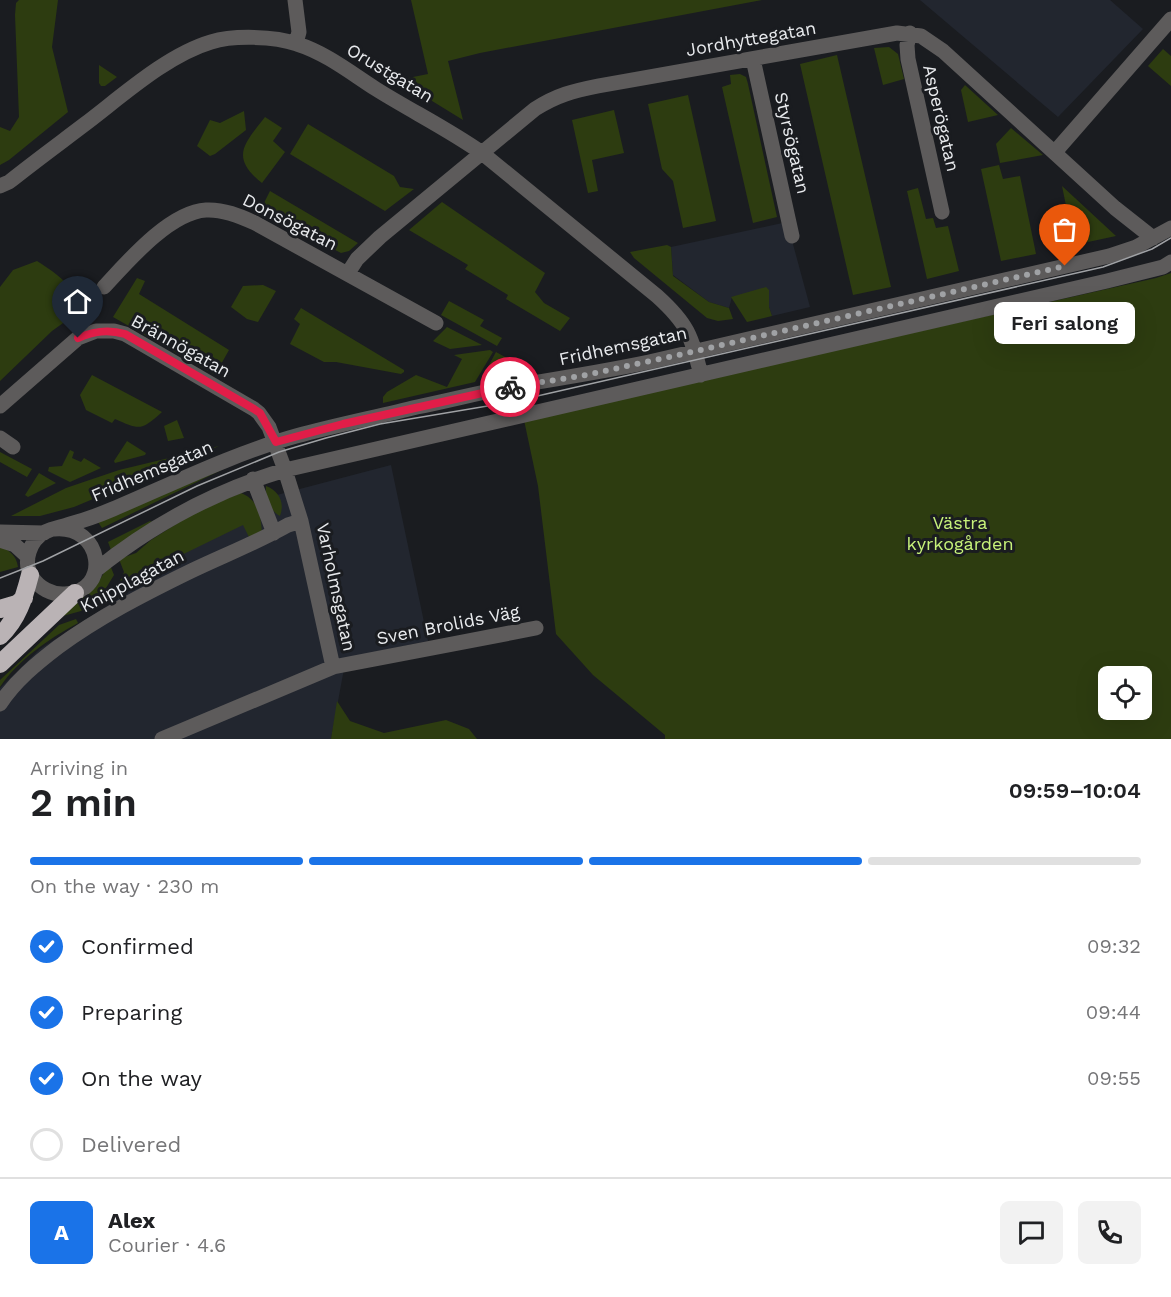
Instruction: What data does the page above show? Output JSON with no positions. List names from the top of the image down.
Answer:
{
  "streets": {
    "street": [
      "Jordhyttegatan",
      "Orustgatan",
      "Asperögatan",
      "Styrsögatan",
      "Donsögatan",
      "Brännögatan",
      "Fridhemsgatan",
      "Knipplagatan",
      "Varholmsgatan",
      "Sven Brolids Väg"
    ]
  },
  "crossings": [
    ["Jordhyttegatan", "Orustgatan"],
    ["Jordhyttegatan", "Asperögatan"],
    ["Jordhyttegatan", "Styrsögatan"],
    ["Jordhyttegatan", "Donsögatan"],
    ["Orustgatan", "Fridhemsgatan"],
    ["Brännögatan", "Fridhemsgatan"],
    ["Brännögatan", "Varholmsgatan"],
    ["Fridhemsgatan", "Varholmsgatan"],
    ["Knipplagatan", "Varholmsgatan"],
    ["Varholmsgatan", "Sven Brolids Väg"]
  ],
  "parks": ["Västra kyrkogården"],
  "places": ["Feri salong"],
  "page": {
    "bubble": "Feri salong",
    "heading": ["2 min", "Arriving in", "09:59–10:04"],
    "panel": ["Alex", "Courier · 4.6"],
    "bar": "On the way · 230 m",
    "list": [
      ["Confirmed", "09:32"],
      ["Preparing", "09:44"],
      ["On the way", "09:55"],
      "Delivered"
    ],
    "round": "A"
  }
}
